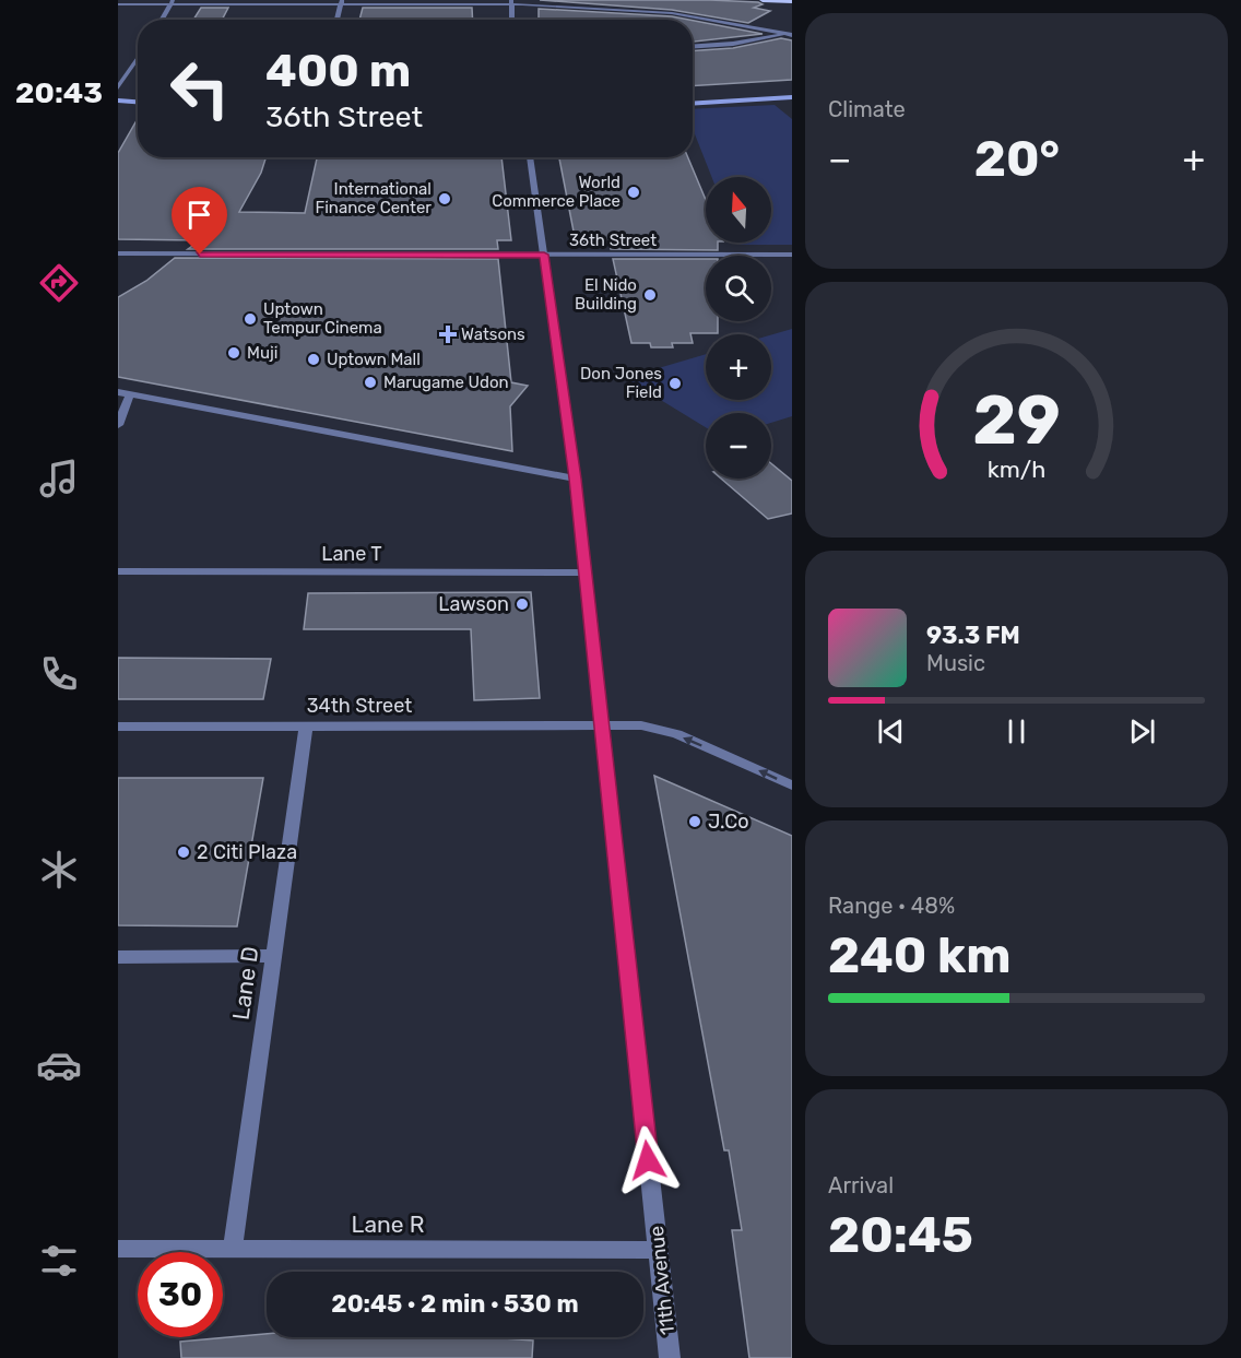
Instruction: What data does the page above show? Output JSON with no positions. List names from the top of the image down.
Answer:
{
  "streets": {
    "street": [
      "36th Street",
      "Lane T",
      "34th Street",
      "Lane D",
      "Lane R",
      "11th Avenue"
    ]
  },
  "crossings": [
    ["36th Street", "11th Avenue"],
    ["Lane T", "11th Avenue"],
    ["34th Street", "Lane D"],
    ["34th Street", "11th Avenue"],
    ["Lane D", "Lane R"],
    ["Lane R", "11th Avenue"]
  ],
  "places": {
    "other": [
      "World Commerce Place",
      "International Finance Center",
      "El Nido Building",
      "Uptown Tempur Cinema",
      "Muji",
      "Uptown Mall",
      "Marugame Udon",
      "Don Jones Field",
      "Lawson",
      "J.Co",
      "2 Citi Plaza"
    ],
    "health": ["Watsons"]
  },
  "north": "top",
  "page": {
    "tabs": "20:43",
    "tile": [
      "Climate",
      ["Range · 48%", "240 km"],
      ["Arrival", "20:45"]
    ],
    "turn": ["400 m", "36th Street"],
    "heat": ["−", "20°", "+"],
    "map_buttons": ["+", "−"],
    "song": ["93.3 FM", "Music"],
    "limit": "30",
    "trip": "20:45 · 2 min · 530 m",
    "gauge": ["29", "km/h"]
  }
}
